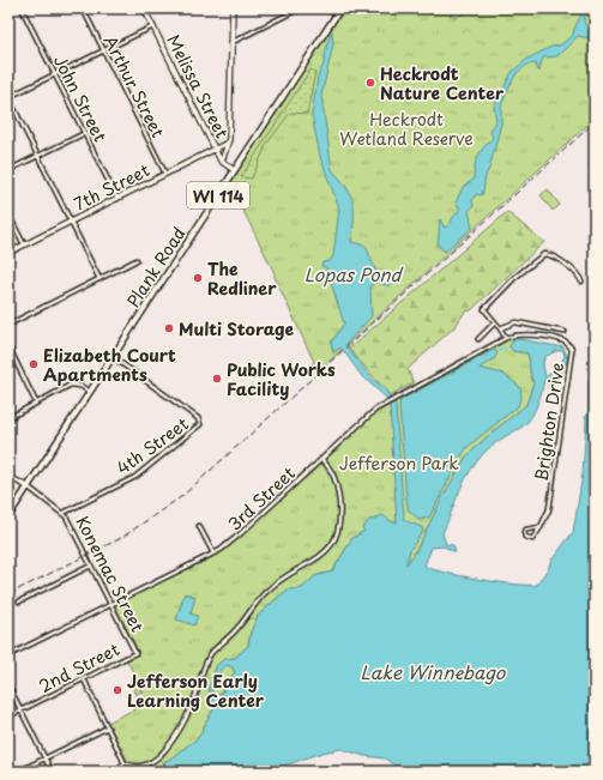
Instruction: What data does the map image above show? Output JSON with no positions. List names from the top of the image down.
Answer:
{
  "streets": {
    "main road": ["WI 114", "Plank Road"],
    "street": [
      "Arthur Street",
      "Melissa Street",
      "John Street",
      "7th Street",
      "Brighton Drive",
      "4th Street",
      "3rd Street",
      "Konemac Street",
      "2nd Street"
    ]
  },
  "crossings": [
    ["Arthur Street", "7th Street"],
    ["Melissa Street", "7th Street"],
    ["Melissa Street", "Plank Road"],
    ["John Street", "7th Street"],
    ["Plank Road", "4th Street"],
    ["Plank Road", "Konemac Street"],
    ["Brighton Drive", "3rd Street"],
    ["4th Street", "Konemac Street"],
    ["3rd Street", "Konemac Street"],
    ["Konemac Street", "2nd Street"]
  ],
  "water": ["Lopas Pond", "Lake Winnebago"],
  "parks": ["Heckrodt Wetland Reserve", "Jefferson Park"],
  "places": [
    "Heckrodt Nature Center",
    "The Redliner",
    "Multi Storage",
    "Elizabeth Court Apartments",
    "Public Works Facility",
    "Jefferson Early Learning Center"
  ]
}
